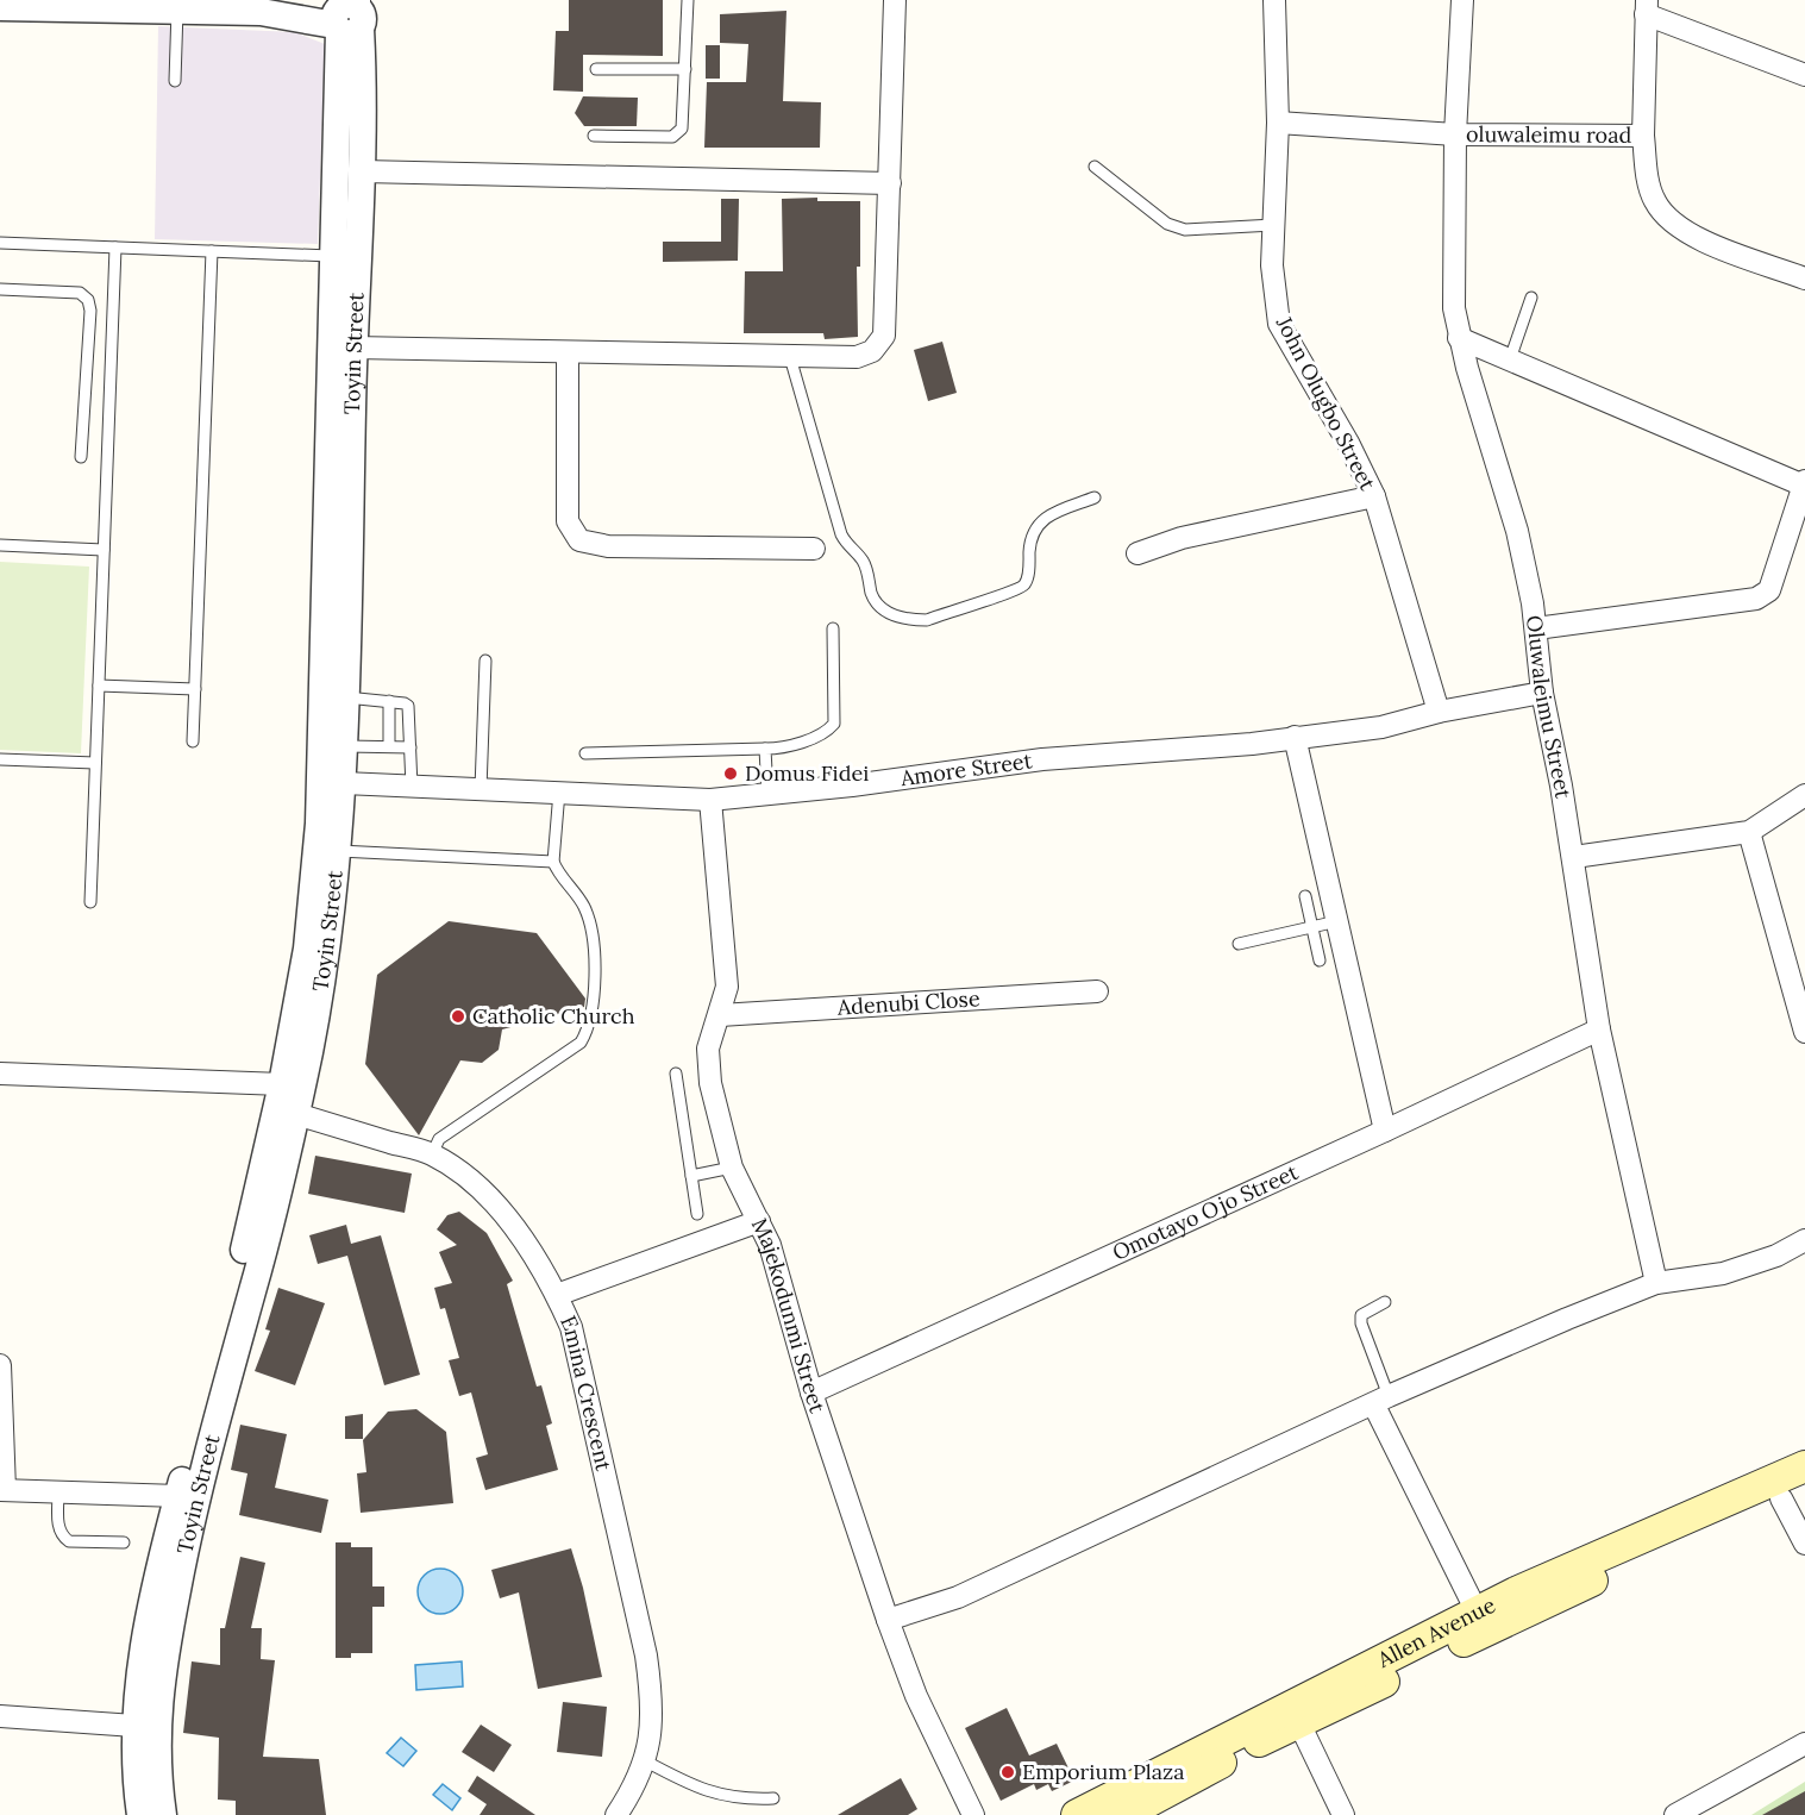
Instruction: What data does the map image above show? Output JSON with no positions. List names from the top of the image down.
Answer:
{
  "streets": {
    "main road": ["Allen Avenue"],
    "street": [
      "oluwaleimu road",
      "Toyin Street",
      "John Olugbo Street",
      "Oluwaleimu Street",
      "Amore Street",
      "Adenubi Close",
      "Omotayo Ojo Street",
      "Majekodunmi Street",
      "Emina Crescent"
    ]
  },
  "crossings": [
    ["oluwaleimu road", "Oluwaleimu Street"],
    ["Toyin Street", "Amore Street"],
    ["Toyin Street", "Emina Crescent"],
    ["John Olugbo Street", "Amore Street"],
    ["Oluwaleimu Street", "Amore Street"],
    ["Oluwaleimu Street", "Omotayo Ojo Street"],
    ["Amore Street", "Majekodunmi Street"],
    ["Adenubi Close", "Majekodunmi Street"],
    ["Omotayo Ojo Street", "Majekodunmi Street"]
  ],
  "places": ["Domus Fidei", "Catholic Church", "Emporium Plaza"]
}
